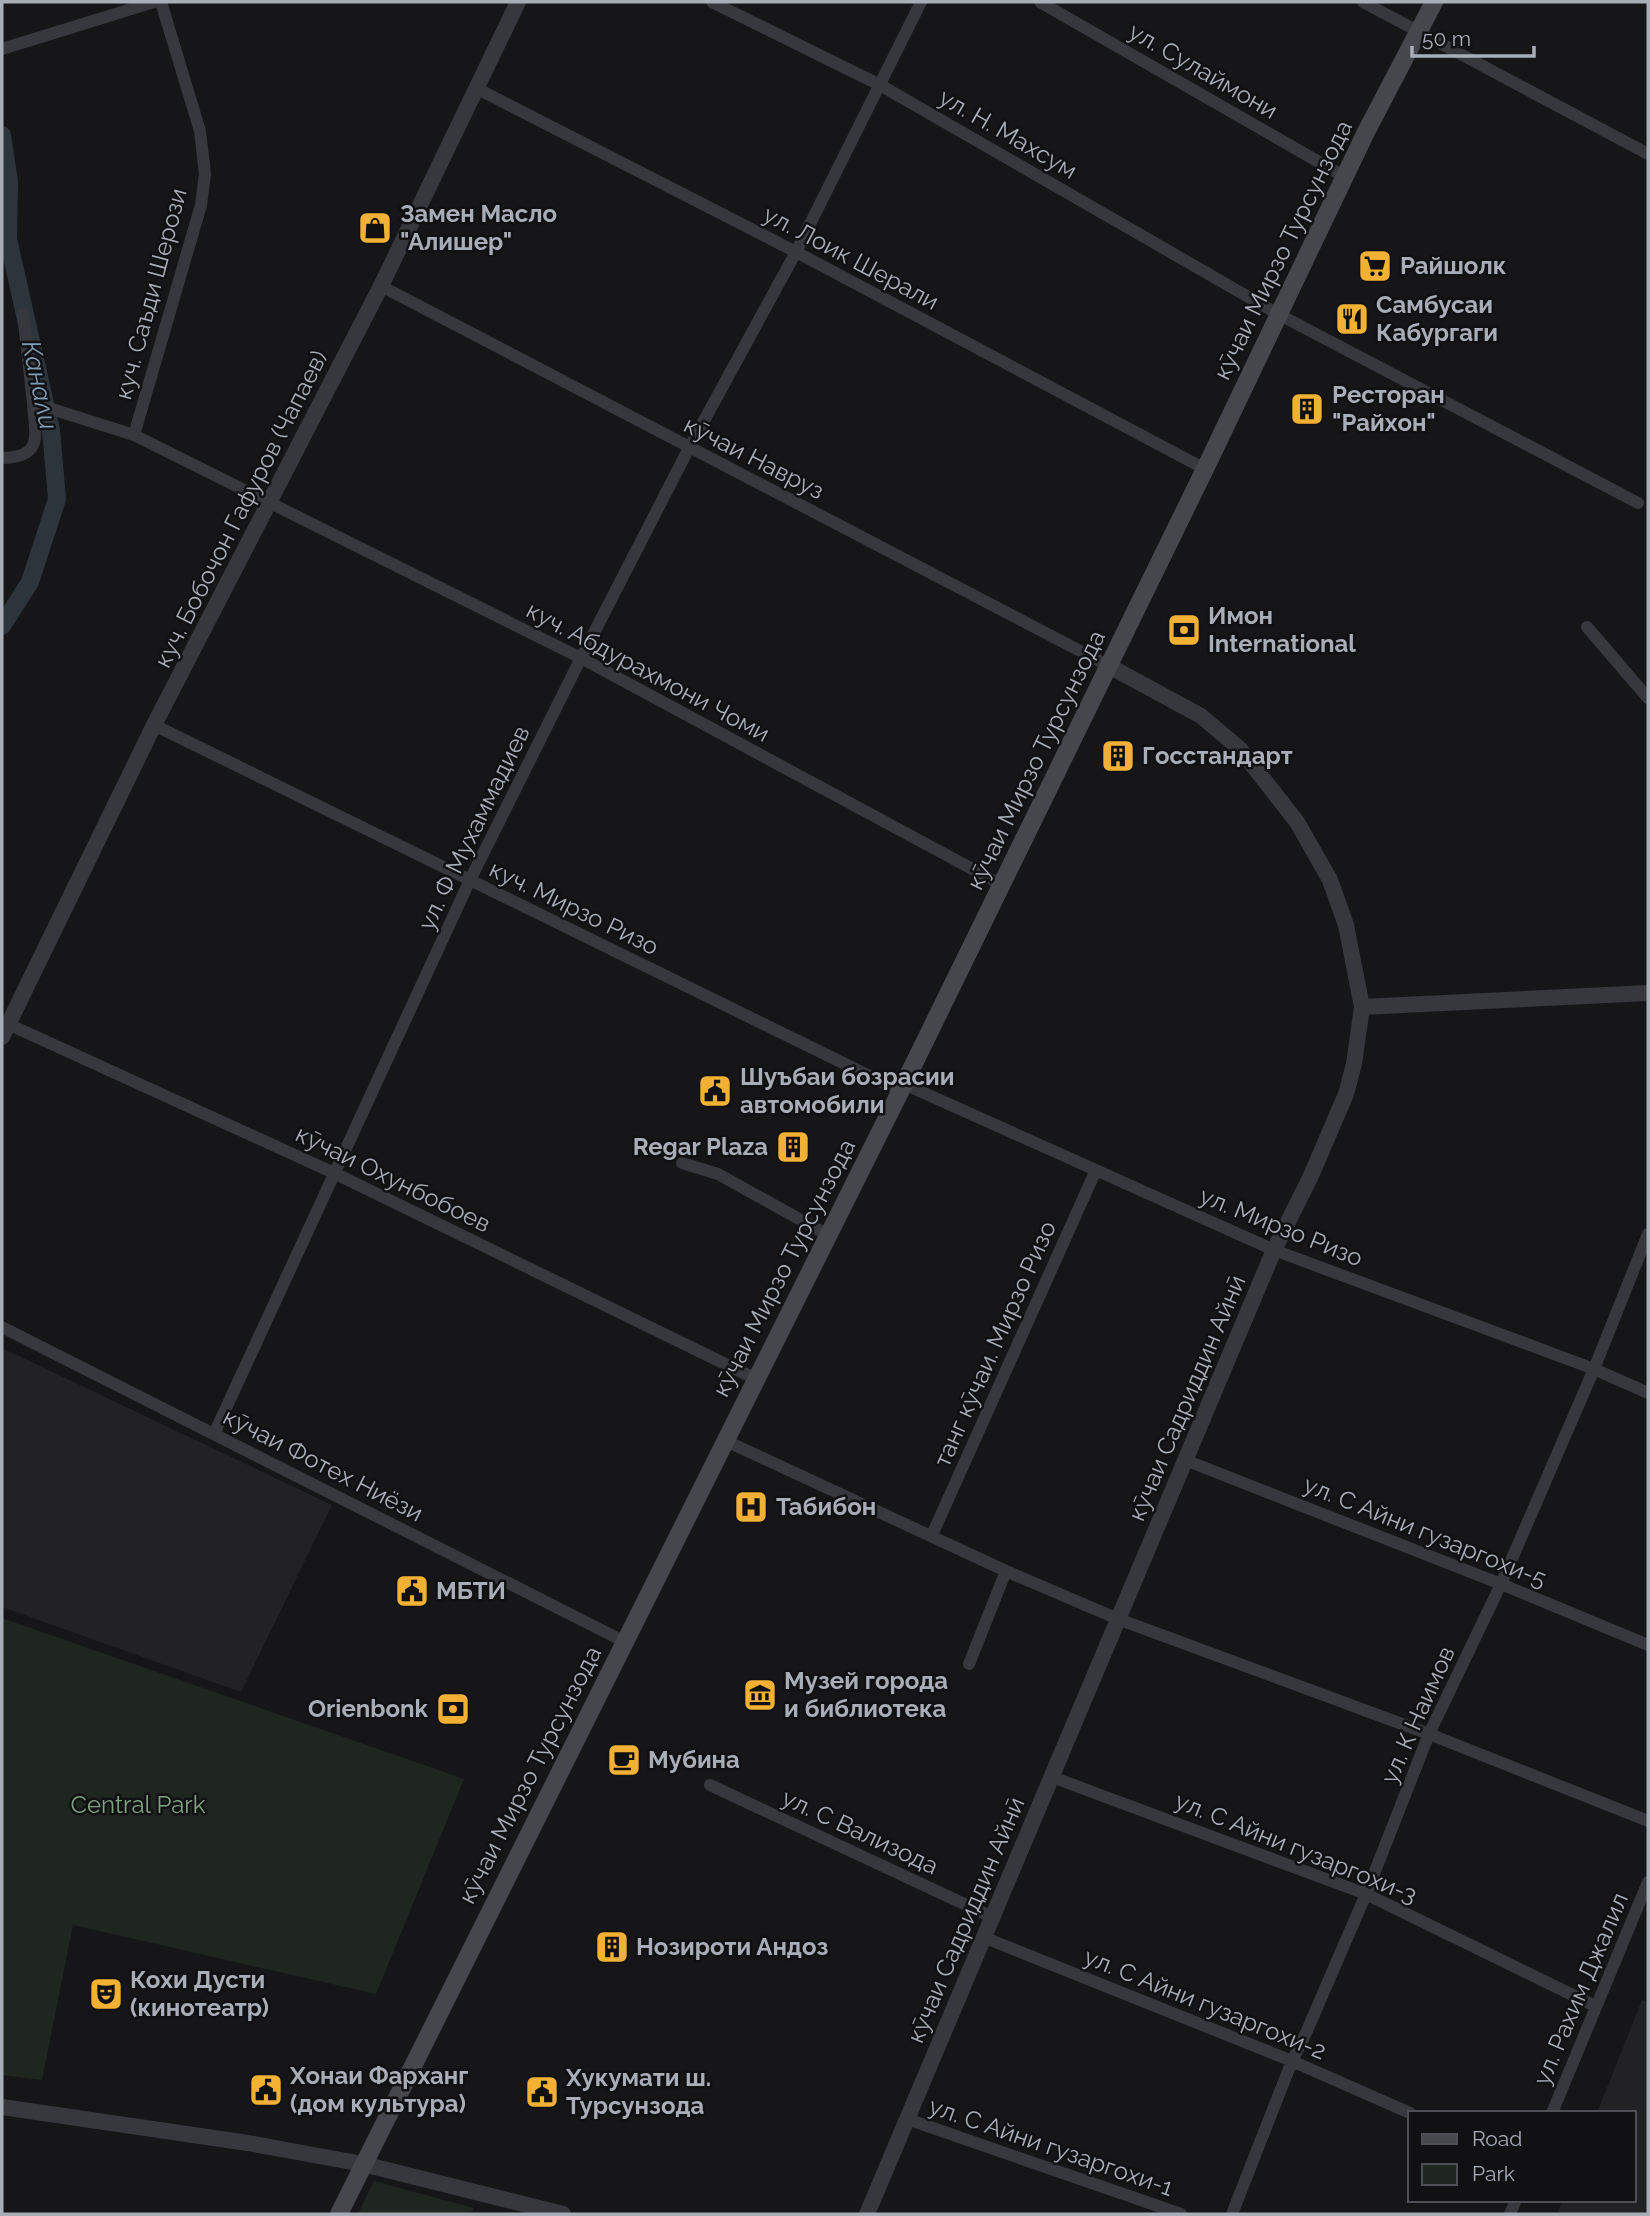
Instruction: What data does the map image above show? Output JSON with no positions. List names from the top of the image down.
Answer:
{
  "streets": {
    "main road": ["кӯчаи Мирзо Турсунзода"],
    "street": [
      "ул. Сулаймони",
      "ул. Н. Махсум",
      "ул. Лоик Шерали",
      "куч. Саъди Шерози",
      "кӯчаи Навруз",
      "куч. Бобочон Гафуров (Чапаев)",
      "куч. Абдурахмони Чоми",
      "ул. Ф Мухаммадиев",
      "куч. Мирзо Ризо",
      "кӯчаи Охунбобоев",
      "ул. Мирзо Ризо",
      "танг кӯчаи. Мирзо Ризо",
      "кӯчаи Садриддин Айнӣ",
      "кӯчаи Фотех Ниёзи",
      "ул. С Айни гузаргохи-5",
      "ул. К Наимов",
      "ул. С Вализода",
      "ул. С Айни гузаргохи-3",
      "ул. Рахим Джалил",
      "ул. С Айни гузаргохи-2",
      "ул. С Айни гузаргохи-1"
    ]
  },
  "crossings": [
    ["ул. Сулаймони", "кӯчаи Мирзо Турсунзода"],
    ["ул. Н. Махсум", "кӯчаи Мирзо Турсунзода"],
    ["ул. Н. Махсум", "ул. Ф Мухаммадиев"],
    ["кӯчаи Мирзо Турсунзода", "ул. Лоик Шерали"],
    ["кӯчаи Мирзо Турсунзода", "кӯчаи Навруз"],
    ["кӯчаи Мирзо Турсунзода", "куч. Абдурахмони Чоми"],
    ["кӯчаи Мирзо Турсунзода", "куч. Мирзо Ризо"],
    ["кӯчаи Мирзо Турсунзода", "кӯчаи Охунбобоев"],
    ["кӯчаи Мирзо Турсунзода", "ул. Мирзо Ризо"],
    ["кӯчаи Мирзо Турсунзода", "кӯчаи Садриддин Айнӣ"],
    ["кӯчаи Мирзо Турсунзода", "кӯчаи Фотех Ниёзи"],
    ["ул. Лоик Шерали", "куч. Бобочон Гафуров (Чапаев)"],
    ["ул. Лоик Шерали", "ул. Ф Мухаммадиев"],
    ["куч. Саъди Шерози", "куч. Абдурахмони Чоми"],
    ["кӯчаи Навруз", "куч. Бобочон Гафуров (Чапаев)"],
    ["кӯчаи Навруз", "ул. Ф Мухаммадиев"],
    ["кӯчаи Навруз", "кӯчаи Садриддин Айнӣ"],
    ["куч. Бобочон Гафуров (Чапаев)", "куч. Абдурахмони Чоми"],
    ["куч. Бобочон Гафуров (Чапаев)", "куч. Мирзо Ризо"],
    ["куч. Бобочон Гафуров (Чапаев)", "кӯчаи Охунбобоев"],
    ["куч. Абдурахмони Чоми", "ул. Ф Мухаммадиев"],
    ["ул. Ф Мухаммадиев", "куч. Мирзо Ризо"],
    ["ул. Ф Мухаммадиев", "кӯчаи Охунбобоев"],
    ["ул. Ф Мухаммадиев", "кӯчаи Фотех Ниёзи"],
    ["куч. Мирзо Ризо", "ул. Мирзо Ризо"],
    ["ул. Мирзо Ризо", "танг кӯчаи. Мирзо Ризо"],
    ["ул. Мирзо Ризо", "кӯчаи Садриддин Айнӣ"],
    ["ул. Мирзо Ризо", "ул. К Наимов"],
    ["кӯчаи Садриддин Айнӣ", "ул. С Айни гузаргохи-5"],
    ["кӯчаи Садриддин Айнӣ", "ул. С Вализода"],
    ["кӯчаи Садриддин Айнӣ", "ул. С Айни гузаргохи-3"],
    ["кӯчаи Садриддин Айнӣ", "ул. С Айни гузаргохи-2"],
    ["кӯчаи Садриддин Айнӣ", "ул. С Айни гузаргохи-1"],
    ["ул. С Айни гузаргохи-5", "ул. К Наимов"],
    ["ул. К Наимов", "ул. С Айни гузаргохи-3"],
    ["ул. К Наимов", "ул. С Айни гузаргохи-2"],
    ["ул. С Айни гузаргохи-3", "ул. Рахим Джалил"]
  ],
  "water": ["Канали"],
  "parks": ["Central Park"],
  "places": {
    "shop": ["Замен Масло \"Алишер\""],
    "supermarket": ["Райшолк"],
    "restaurant": ["Самбусаи Кабургаги"],
    "building": [
      "Ресторан \"Райхон\"",
      "Госстандарт",
      "Regar Plaza",
      "Нозироти Андоз"
    ],
    "bank": ["Имон International", "Orienbonk"],
    "public building": [
      "Шуъбаи бозрасии автомобили",
      "МБТИ",
      "Хонаи Фарханг (дом культура)",
      "Хукумати ш. Турсунзода"
    ],
    "hospital": ["Табибон"],
    "museum": ["Музей города и библиотека"],
    "cafe": ["Мубина"],
    "theatre": ["Кохи Дусти (кинотеатр)"]
  },
  "legend": ["Road", "Park"],
  "scale_bar": "50 m"
}
